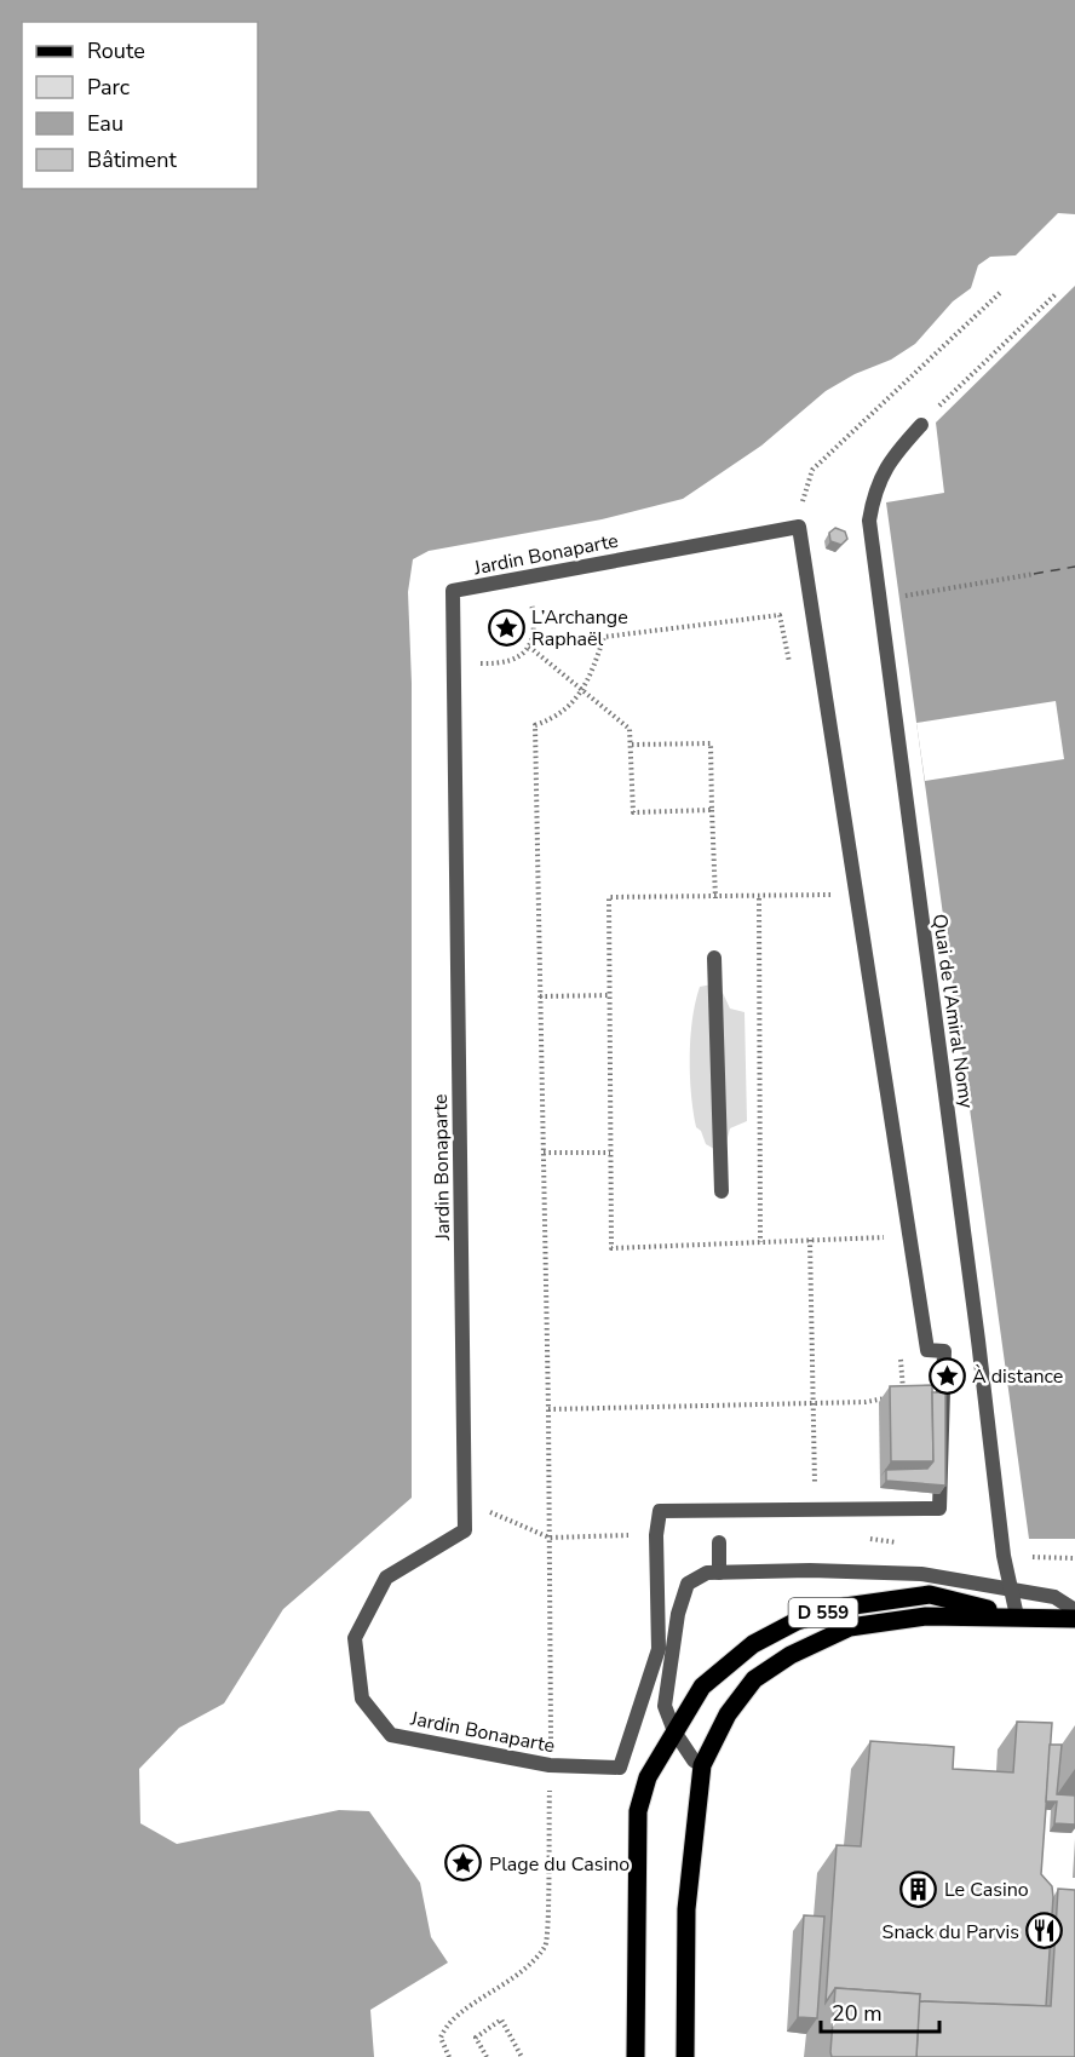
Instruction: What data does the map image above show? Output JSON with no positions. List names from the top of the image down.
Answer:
{
  "streets": {
    "main road": ["D 559"],
    "street": ["Jardin Bonaparte", "Quai de l'Amiral Nomy"]
  },
  "crossings": [
    ["Quai de l'Amiral Nomy", "D 559"]
  ],
  "places": {
    "place": ["L’Archange Raphaël", "À distance", "Plage du Casino"],
    "building": ["Le Casino"],
    "restaurant": ["Snack du Parvis"]
  },
  "legend": [
    "Route",
    "Parc",
    "Eau",
    "Bâtiment"
  ],
  "scale_bar": "20 m"
}
